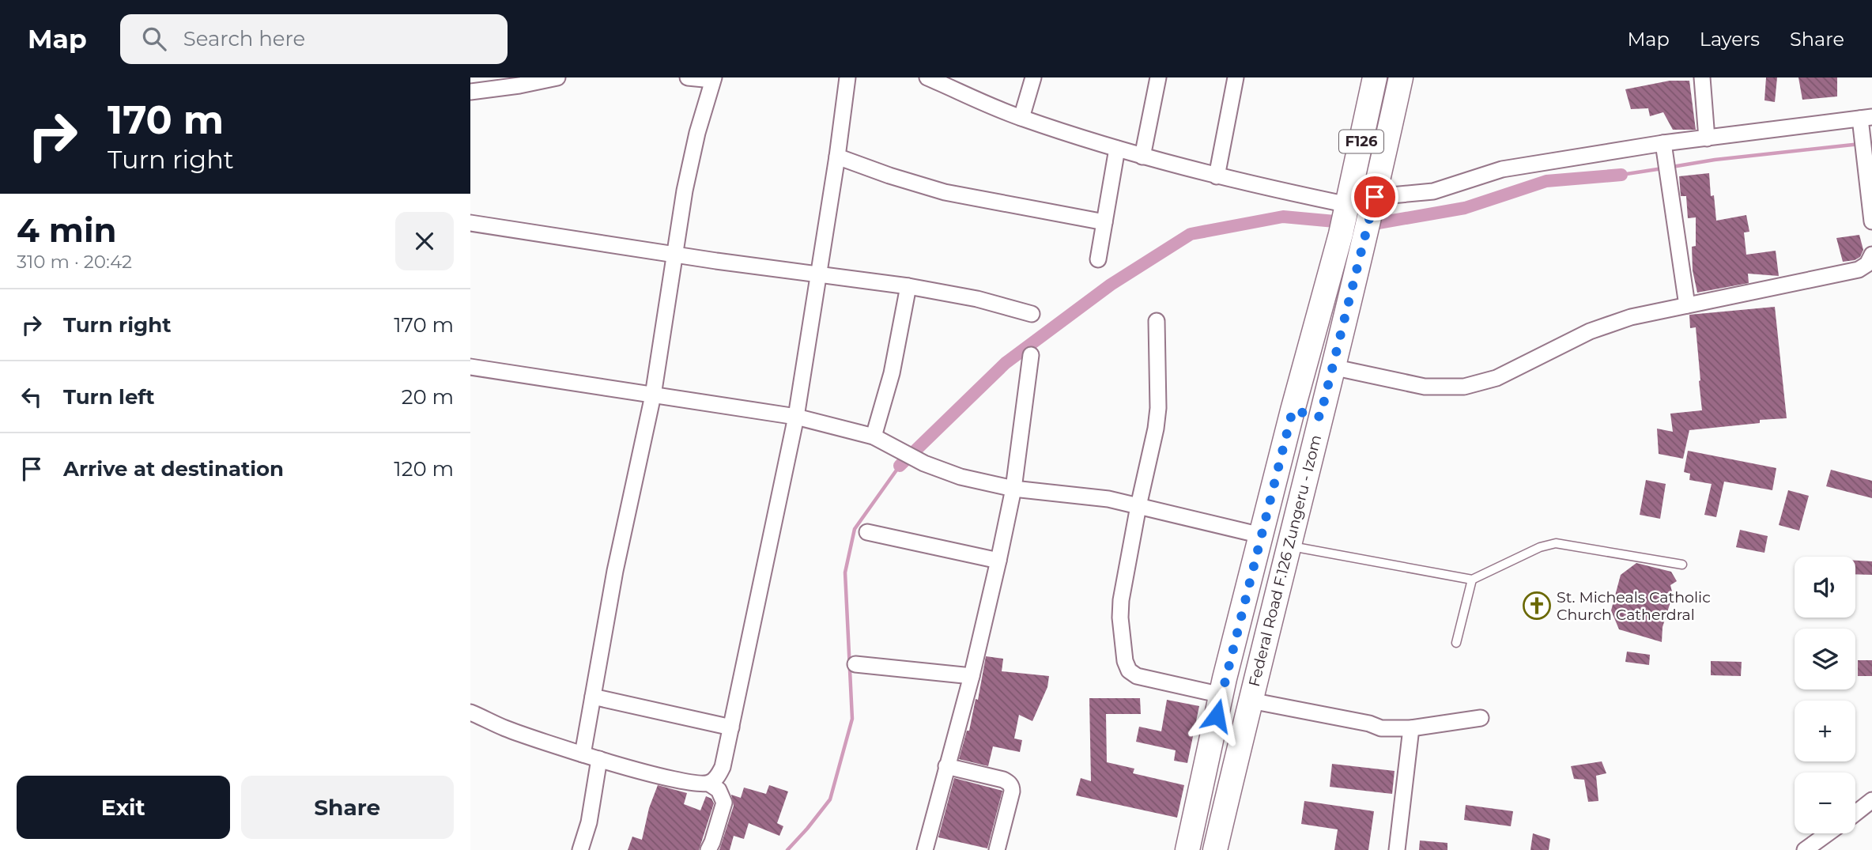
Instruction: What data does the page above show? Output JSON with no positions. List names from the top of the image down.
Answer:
{
  "streets": {
    "main road": ["F126", "Federal Road F.126 Zungeru - Izom"]
  },
  "places": {
    "church": ["St. Micheals Catholic Church Catherdral"]
  },
  "page": {
    "header": "Map",
    "search": "Search here",
    "nav": ["Map", "Layers", "Share"],
    "turn": ["170 m", "Turn right"],
    "heading": ["4 min", "310 m · 20:42"],
    "list": [
      {
        "name": "Turn right",
        "value": "170 m"
      },
      {
        "name": "Turn left",
        "value": "20 m"
      },
      {
        "name": "Arrive at destination",
        "value": "120 m"
      }
    ],
    "map_buttons": ["+", "−"],
    "buttons": ["Exit", "Share"]
  }
}
